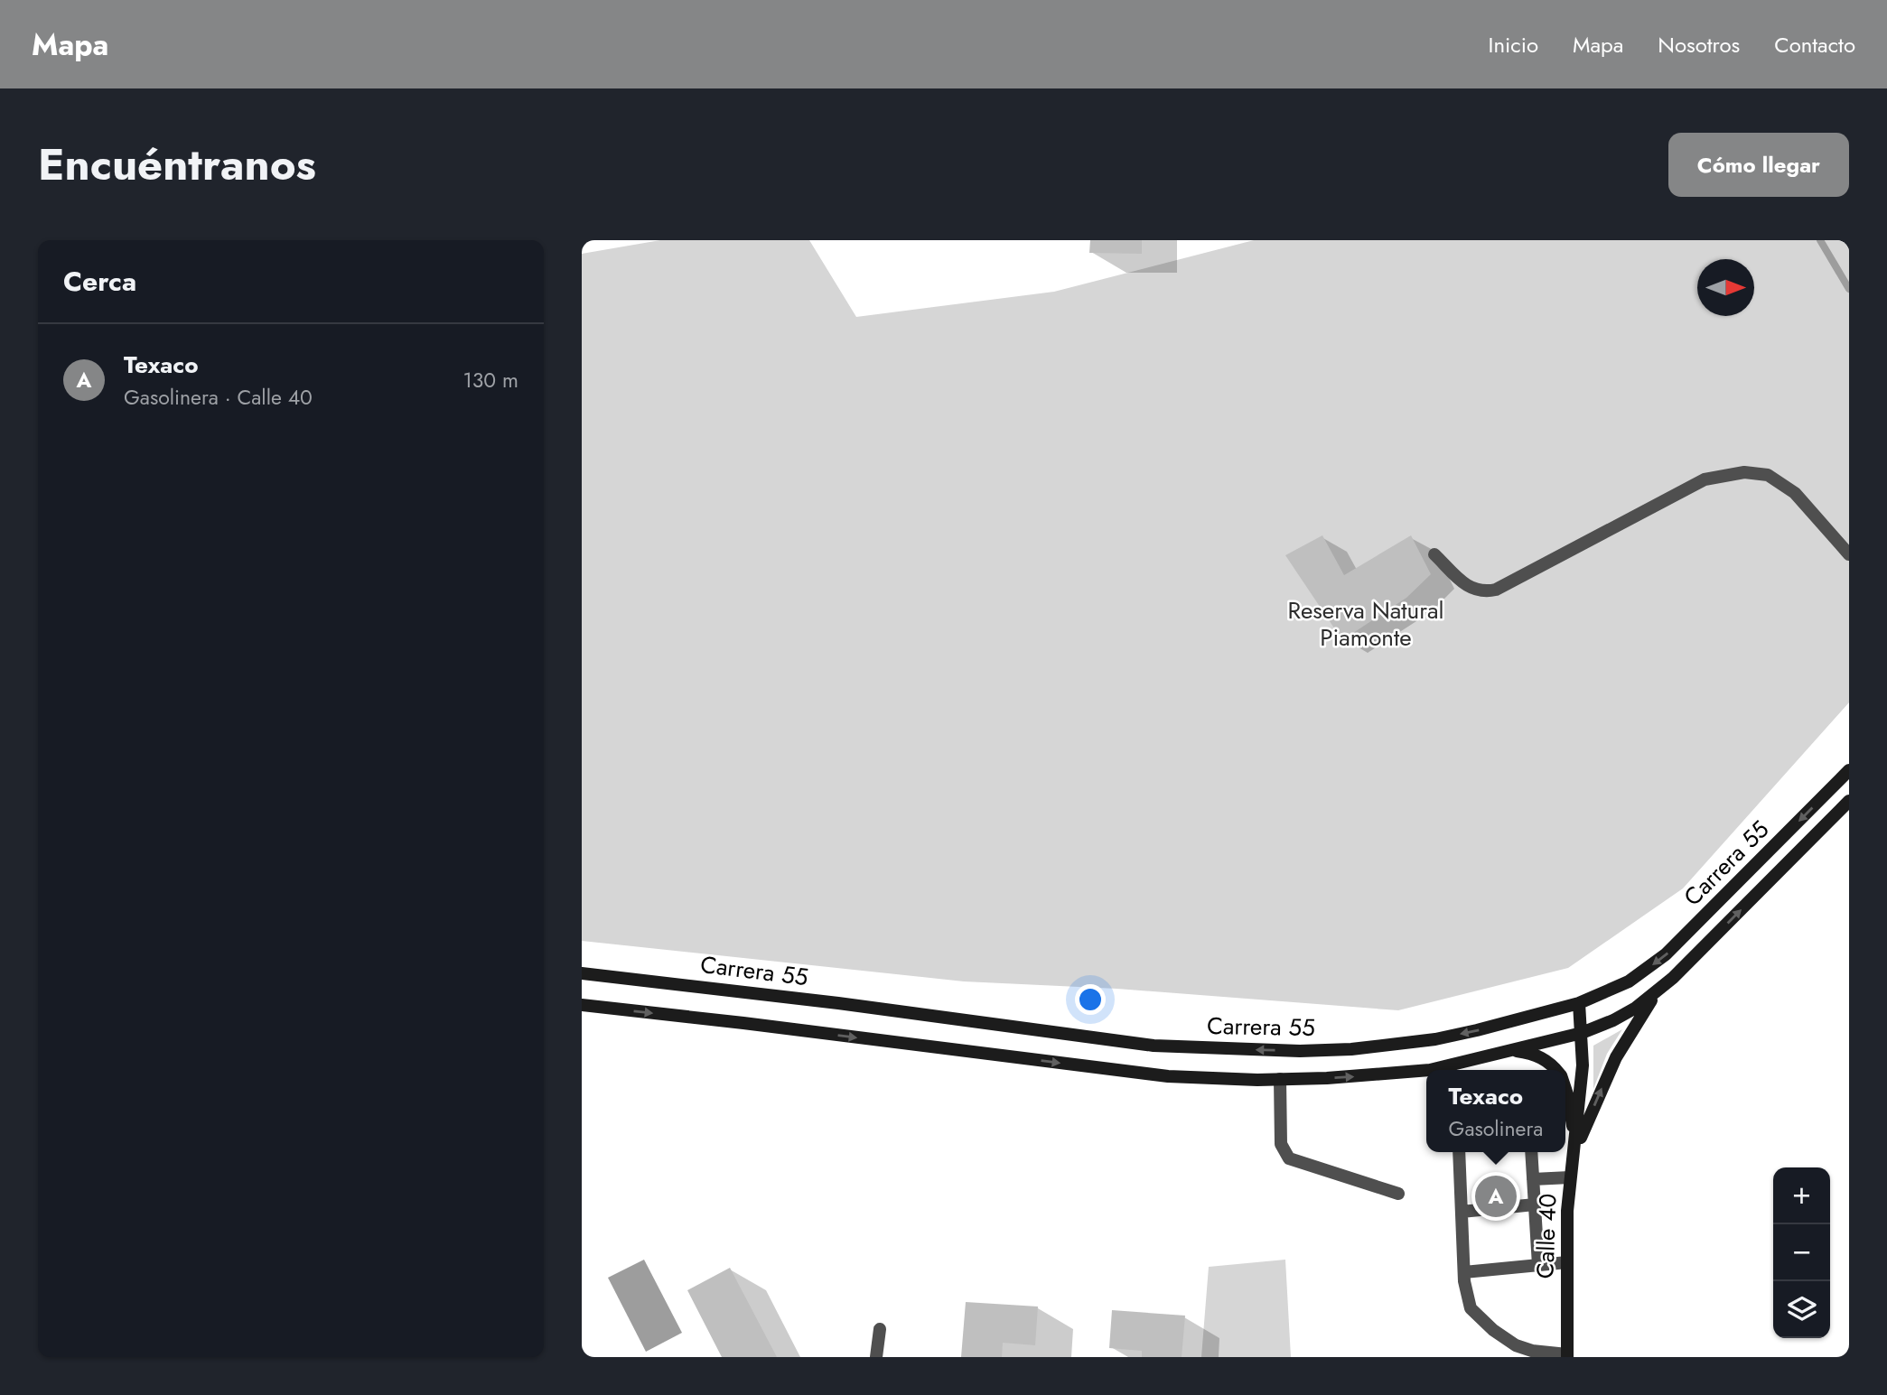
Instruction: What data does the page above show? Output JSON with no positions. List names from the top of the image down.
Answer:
{
  "streets": {
    "main road": ["Carrera 55", "Calle 40"]
  },
  "crossings": [
    ["Carrera 55", "Calle 40"]
  ],
  "parks": ["Reserva Natural Piamonte"],
  "north": "right",
  "page": {
    "header": "Mapa",
    "nav": [
      "Inicio",
      "Mapa",
      "Nosotros",
      "Contacto"
    ],
    "title": "Encuéntranos",
    "buttons": "Cómo llegar",
    "heading": "Cerca",
    "list": [
      {
        "mark": "A",
        "name": "Texaco",
        "note": "Gasolinera · Calle 40",
        "value": "130 m"
      }
    ],
    "popup": ["Texaco", "Gasolinera"],
    "map_buttons": ["+", "−"],
    "pins": "A"
  }
}
